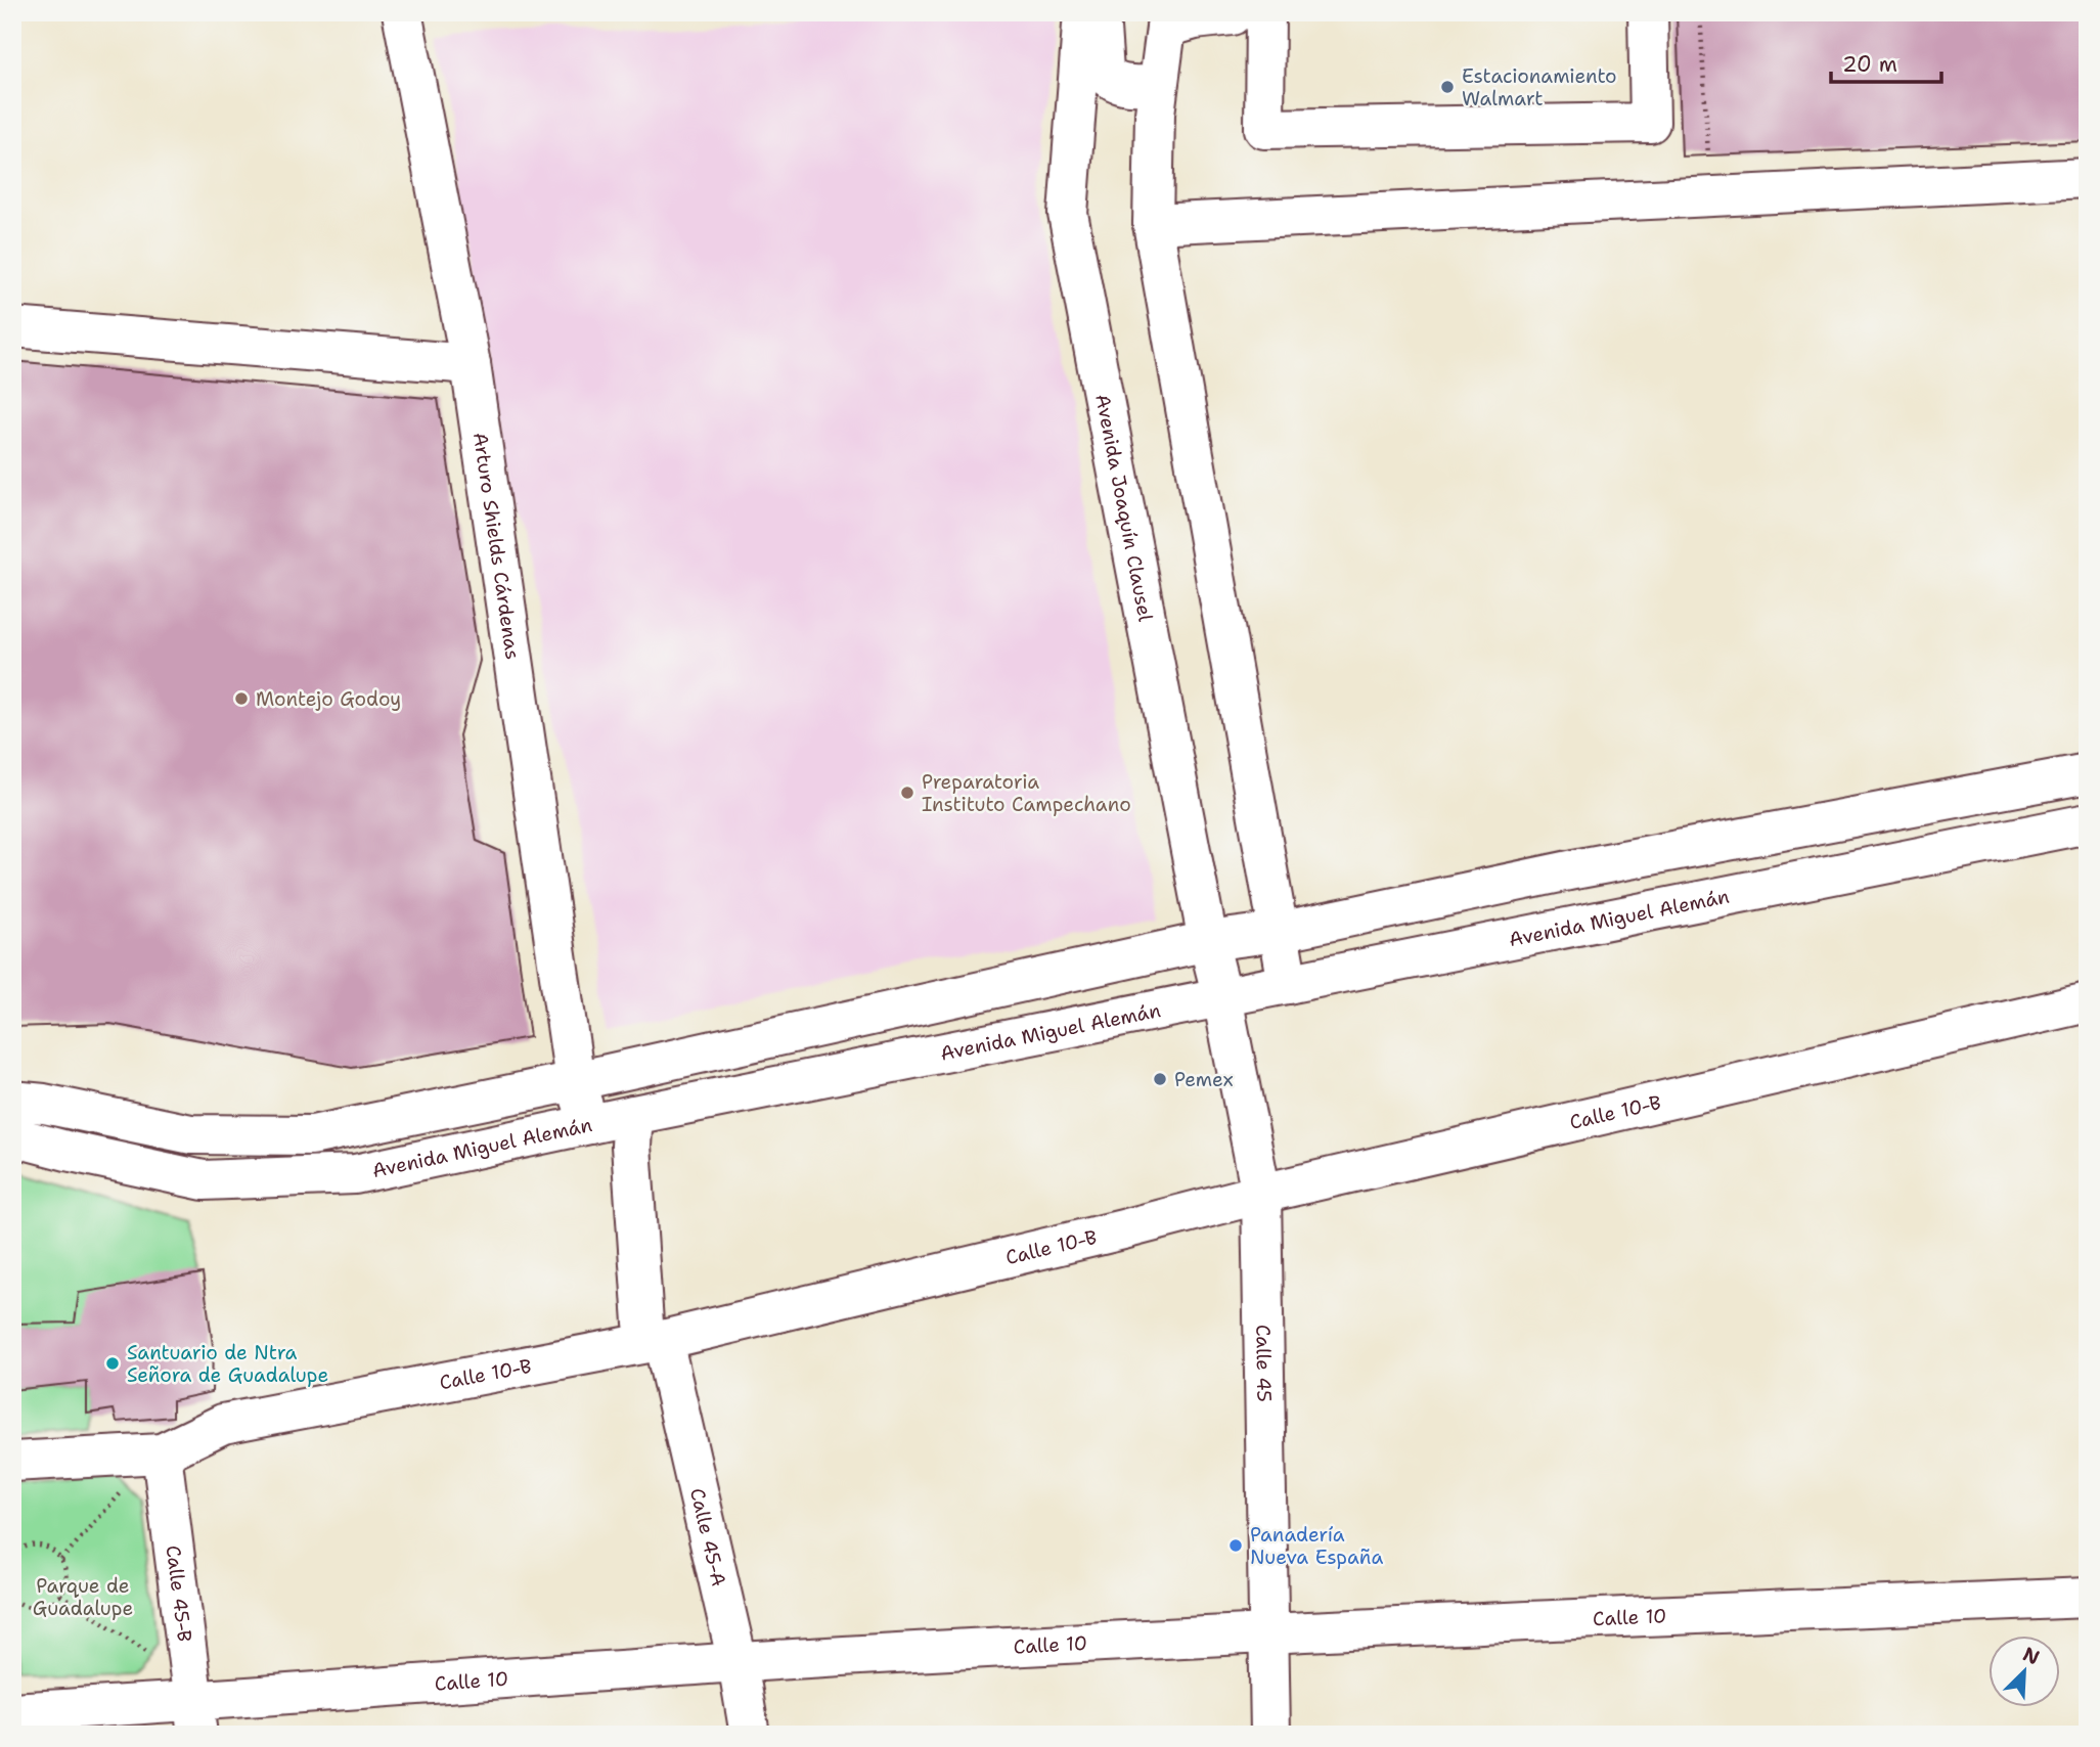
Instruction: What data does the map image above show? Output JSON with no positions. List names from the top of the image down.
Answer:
{
  "streets": {
    "street": [
      "Avenida Joaquín Clausel",
      "Arturo Shields Cárdenas",
      "Avenida Miguel Alemán",
      "Calle 10-B",
      "Calle 45",
      "Calle 45-A",
      "Calle 45-B",
      "Calle 10"
    ]
  },
  "crossings": [
    ["Avenida Joaquín Clausel", "Avenida Miguel Alemán"],
    ["Avenida Joaquín Clausel", "Calle 45"],
    ["Arturo Shields Cárdenas", "Avenida Miguel Alemán"],
    ["Avenida Miguel Alemán", "Calle 45"],
    ["Avenida Miguel Alemán", "Calle 45-A"],
    ["Calle 10-B", "Calle 45"],
    ["Calle 10-B", "Calle 45-A"],
    ["Calle 10-B", "Calle 45-B"],
    ["Calle 45", "Calle 10"],
    ["Calle 45-A", "Calle 10"],
    ["Calle 45-B", "Calle 10"]
  ],
  "parks": ["Parque de Guadalupe"],
  "places": [
    "Estacionamiento Walmart",
    "Montejo Godoy",
    "Preparatoria Instituto Campechano",
    "Pemex",
    "Santuario de Ntra Señora de Guadalupe",
    "Panadería Nueva España"
  ],
  "scale_bar": "20 m",
  "north": "top right"
}
